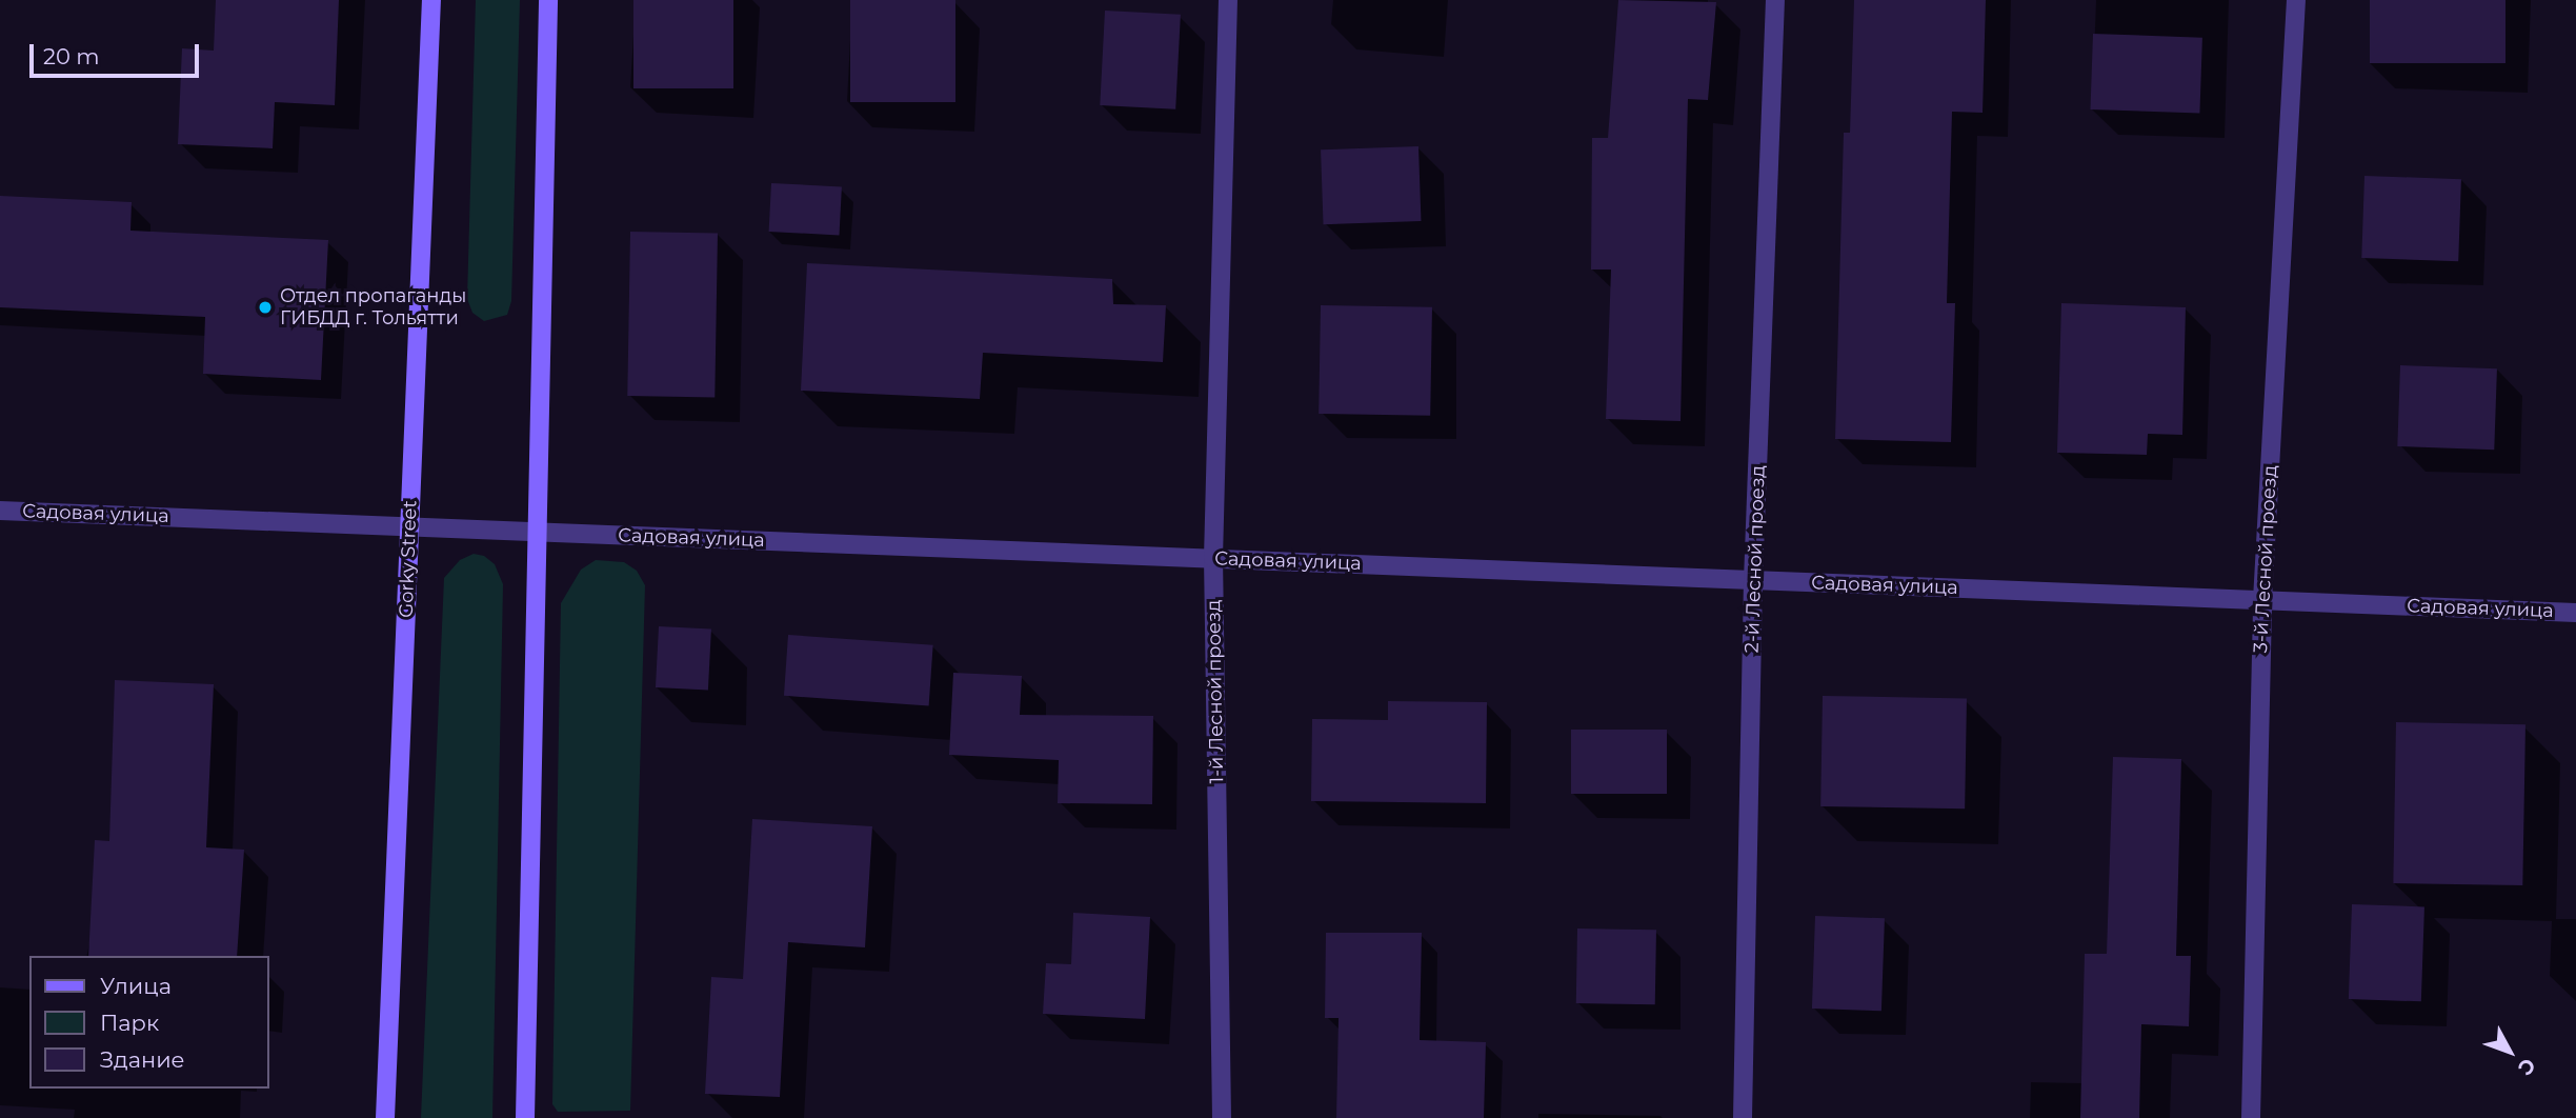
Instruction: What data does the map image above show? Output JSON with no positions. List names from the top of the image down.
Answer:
{
  "streets": {
    "main road": ["Gorky Street"],
    "street": [
      "Садовая улица",
      "2-й Лесной проезд",
      "3-й Лесной проезд",
      "1-й Лесной проезд"
    ]
  },
  "crossings": [
    ["Садовая улица", "Gorky Street"],
    ["Садовая улица", "2-й Лесной проезд"],
    ["Садовая улица", "3-й Лесной проезд"],
    ["Садовая улица", "1-й Лесной проезд"]
  ],
  "places": ["Отдел пропаганды ГИБДД г. Тольятти"],
  "legend": ["Улица", "Парк", "Здание"],
  "scale_bar": "20 m",
  "north": "bottom right"
}
